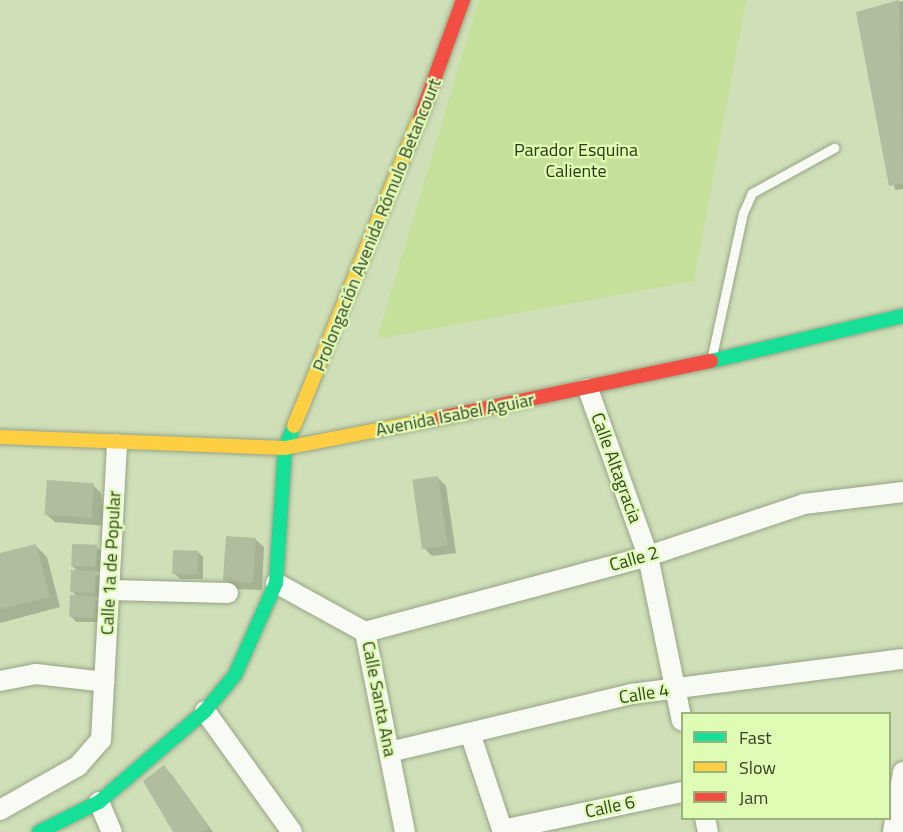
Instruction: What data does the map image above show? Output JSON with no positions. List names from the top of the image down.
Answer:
{
  "streets": {
    "street": [
      "Prolongación Avenida Rómulo Betancourt",
      "Avenida Isabel Aguiar",
      "Calle Altagracia",
      "Calle 2",
      "Calle 1a de Popular",
      "Calle 4",
      "Calle Santa Ana",
      "Calle 6"
    ]
  },
  "crossings": [
    ["Prolongación Avenida Rómulo Betancourt", "Avenida Isabel Aguiar"],
    ["Prolongación Avenida Rómulo Betancourt", "Calle Santa Ana"],
    ["Avenida Isabel Aguiar", "Calle Altagracia"],
    ["Avenida Isabel Aguiar", "Calle 1a de Popular"],
    ["Calle Altagracia", "Calle 2"],
    ["Calle Altagracia", "Calle 4"],
    ["Calle 2", "Calle Santa Ana"],
    ["Calle 4", "Calle Santa Ana"]
  ],
  "parks": ["Parador Esquina Caliente"],
  "legend": ["Fast", "Slow", "Jam"]
}
